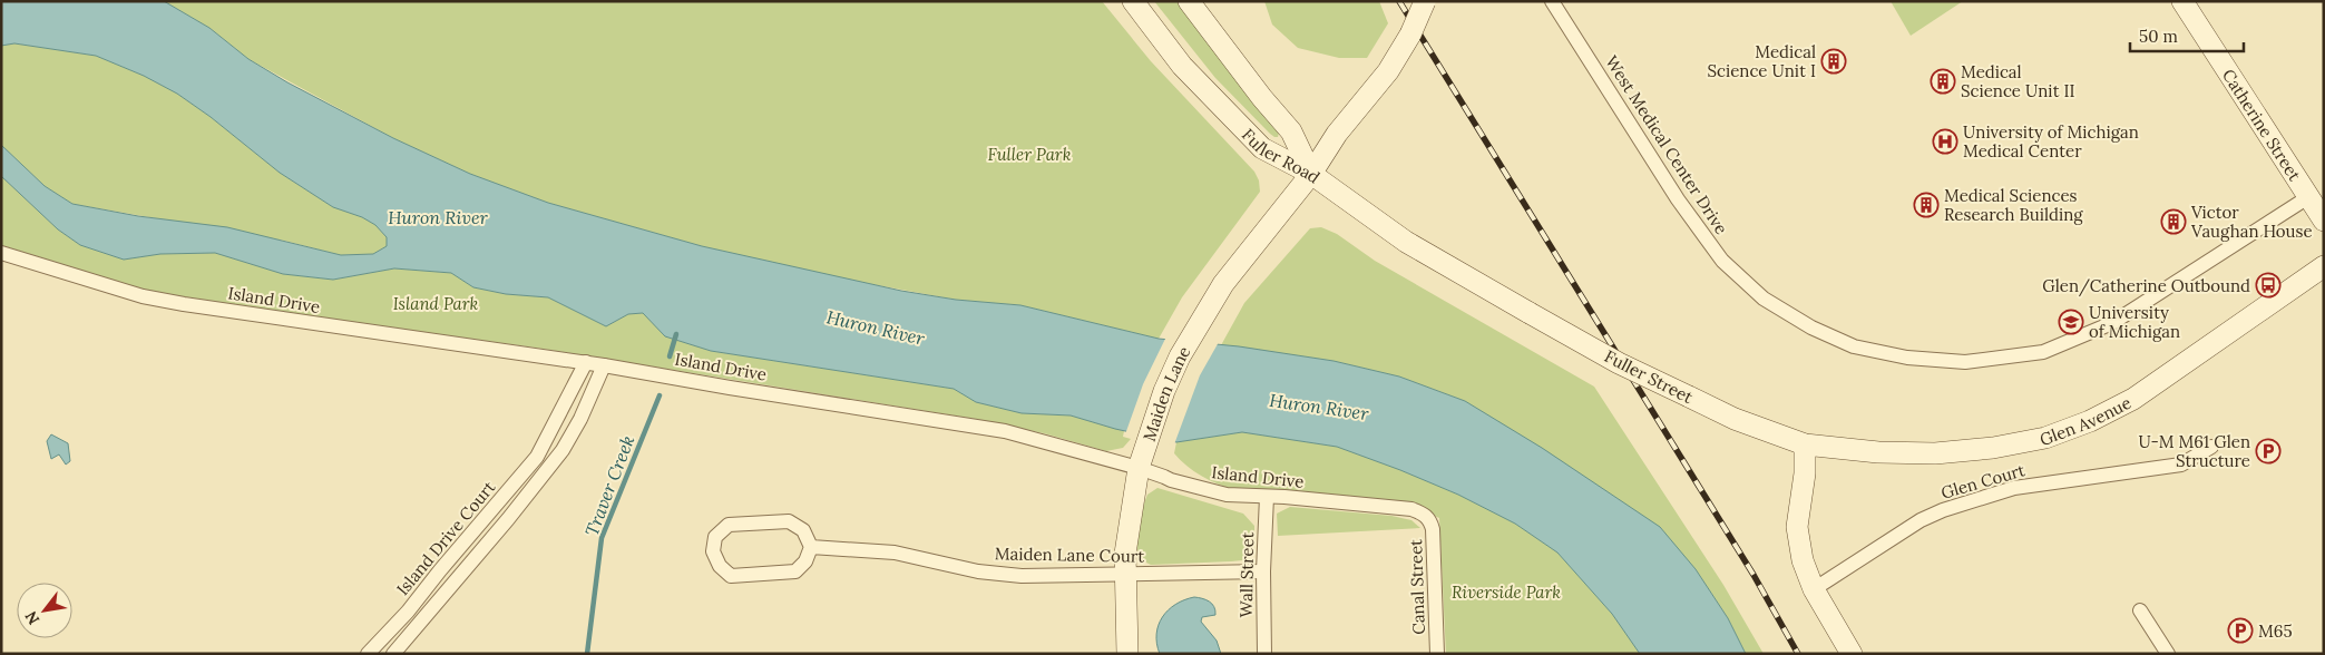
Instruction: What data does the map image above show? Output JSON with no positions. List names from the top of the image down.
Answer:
{
  "streets": {
    "main road": [
      "Catherine Street",
      "Fuller Road",
      "Fuller Street",
      "Maiden Lane",
      "Glen Avenue"
    ],
    "street": [
      "West Medical Center Drive",
      "Island Drive",
      "Glen Court",
      "Island Drive Court",
      "Maiden Lane Court",
      "Wall Street",
      "Canal Street"
    ]
  },
  "crossings": [
    ["Catherine Street", "West Medical Center Drive"],
    ["Fuller Road", "Fuller Street"],
    ["Fuller Road", "Maiden Lane"],
    ["Island Drive", "Maiden Lane"],
    ["Island Drive", "Island Drive Court"],
    ["Island Drive", "Wall Street"],
    ["Island Drive", "Canal Street"],
    ["Fuller Street", "Maiden Lane"],
    ["Fuller Street", "Glen Avenue"],
    ["Maiden Lane", "Maiden Lane Court"],
    ["Maiden Lane Court", "Wall Street"]
  ],
  "water": ["Huron River", "Traver Creek"],
  "parks": ["Fuller Park", "Island Park", "Riverside Park"],
  "places": {
    "building": [
      "Medical Science Unit I",
      "Medical Science Unit II",
      "Medical Sciences Research Building",
      "Victor Vaughan House"
    ],
    "hospital": ["University of Michigan Medical Center"],
    "bus stop": ["Glen/Catherine Outbound"],
    "school or university": ["University of Michigan"],
    "parking": ["U-M M61 Glen Structure", "M65"]
  },
  "scale_bar": "50 m",
  "north": "bottom left"
}
